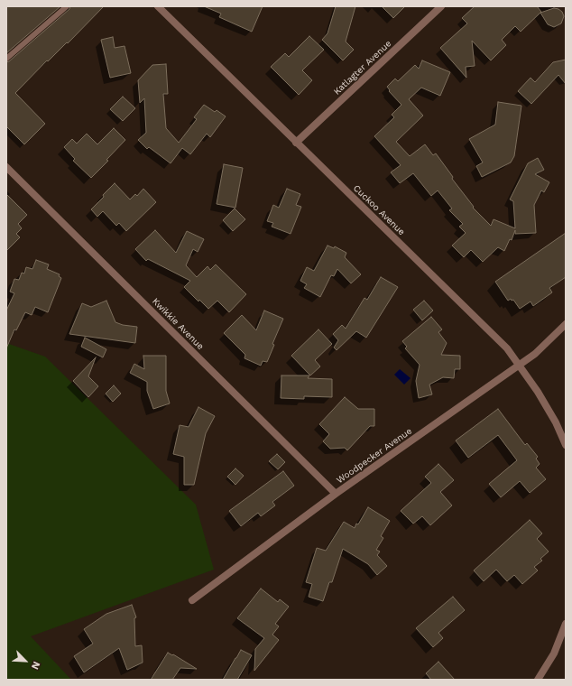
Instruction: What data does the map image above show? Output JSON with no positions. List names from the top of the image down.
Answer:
{
  "streets": {
    "street": [
      "Katlagter Avenue",
      "Cuckoo Avenue",
      "Kwikkie Avenue",
      "Woodpecker Avenue"
    ]
  },
  "crossings": [
    ["Katlagter Avenue", "Cuckoo Avenue"],
    ["Cuckoo Avenue", "Woodpecker Avenue"],
    ["Kwikkie Avenue", "Woodpecker Avenue"]
  ],
  "north": "bottom right"
}
